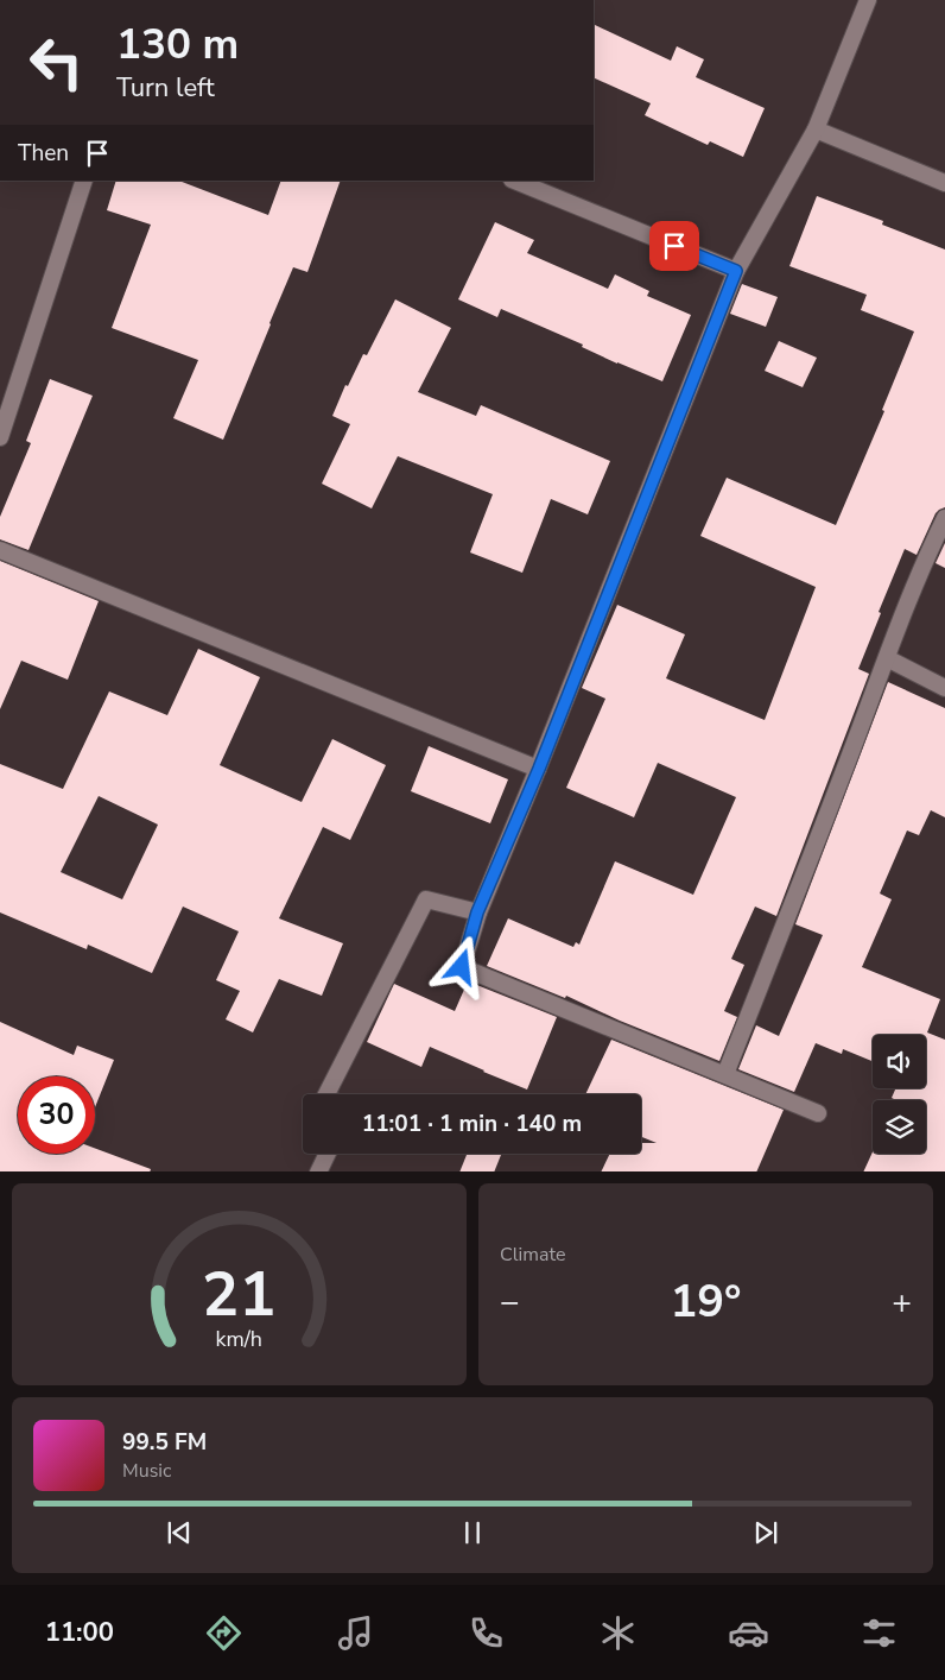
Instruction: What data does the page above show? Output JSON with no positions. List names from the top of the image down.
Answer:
{
  "page": {
    "turn": ["130 m", "Turn left"],
    "then": "Then",
    "limit": "30",
    "trip": "11:01 · 1 min · 140 m",
    "tile": "Climate",
    "heat": ["−", "19°", "+"],
    "song": ["99.5 FM", "Music"],
    "tabs": "11:00",
    "gauge": ["21", "km/h"]
  }
}
